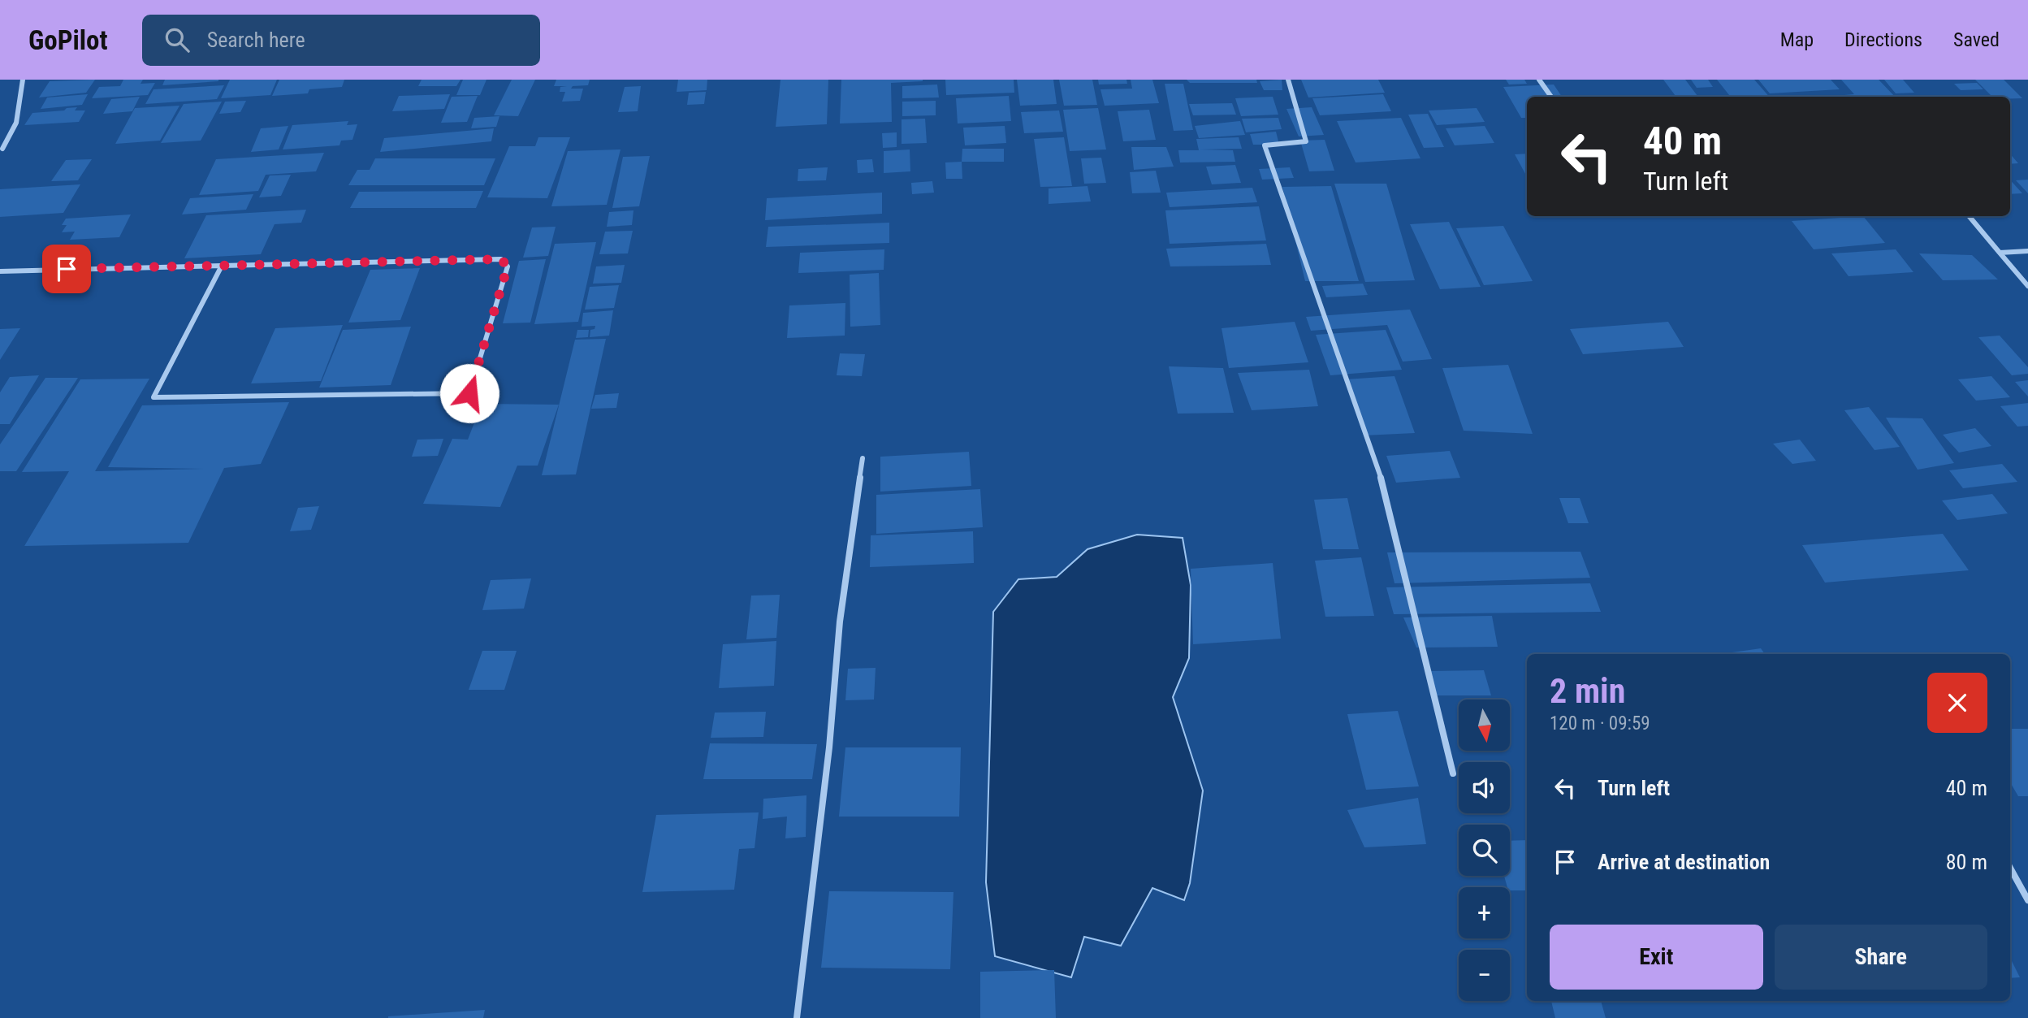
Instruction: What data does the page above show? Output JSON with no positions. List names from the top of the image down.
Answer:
{
  "north": "bottom",
  "page": {
    "header": "GoPilot",
    "search": "Search here",
    "nav": ["Map", "Directions", "Saved"],
    "turn": ["40 m", "Turn left"],
    "heading": ["2 min", "120 m · 09:59"],
    "map_buttons": ["+", "−"],
    "list": [
      {
        "name": "Turn left",
        "value": "40 m"
      },
      {
        "name": "Arrive at destination",
        "value": "80 m"
      }
    ],
    "buttons": ["Exit", "Share"]
  }
}
